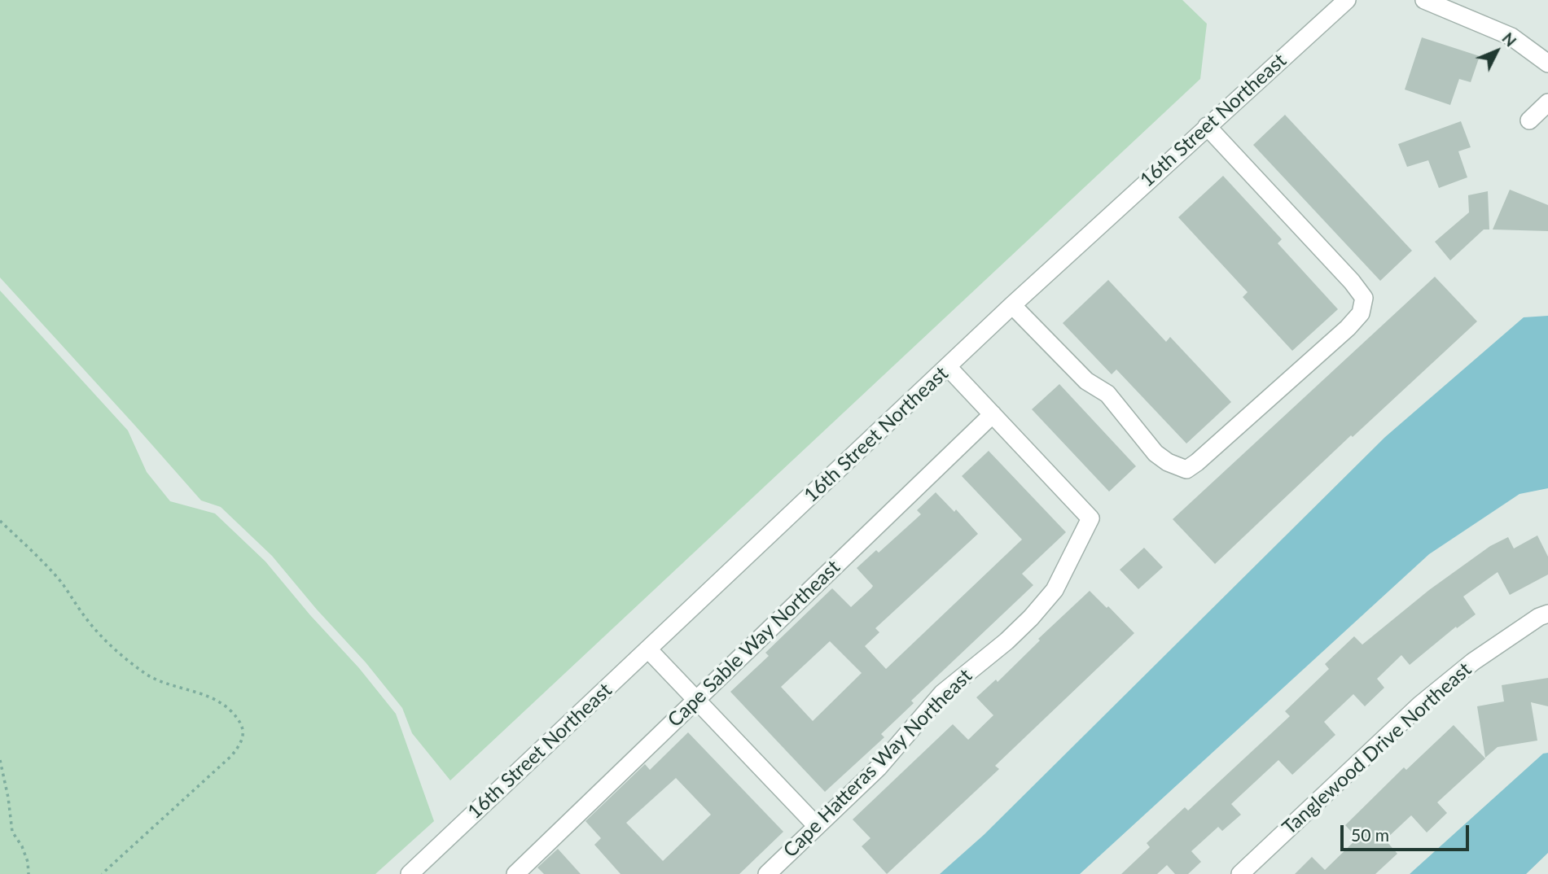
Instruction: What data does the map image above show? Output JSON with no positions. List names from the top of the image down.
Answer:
{
  "streets": {
    "street": [
      "16th Street Northeast",
      "Cape Sable Way Northeast",
      "Tanglewood Drive Northeast",
      "Cape Hatteras Way Northeast"
    ]
  },
  "crossings": [
    ["Cape Sable Way Northeast", "Cape Hatteras Way Northeast"]
  ],
  "scale_bar": "50 m",
  "north": "top right"
}
